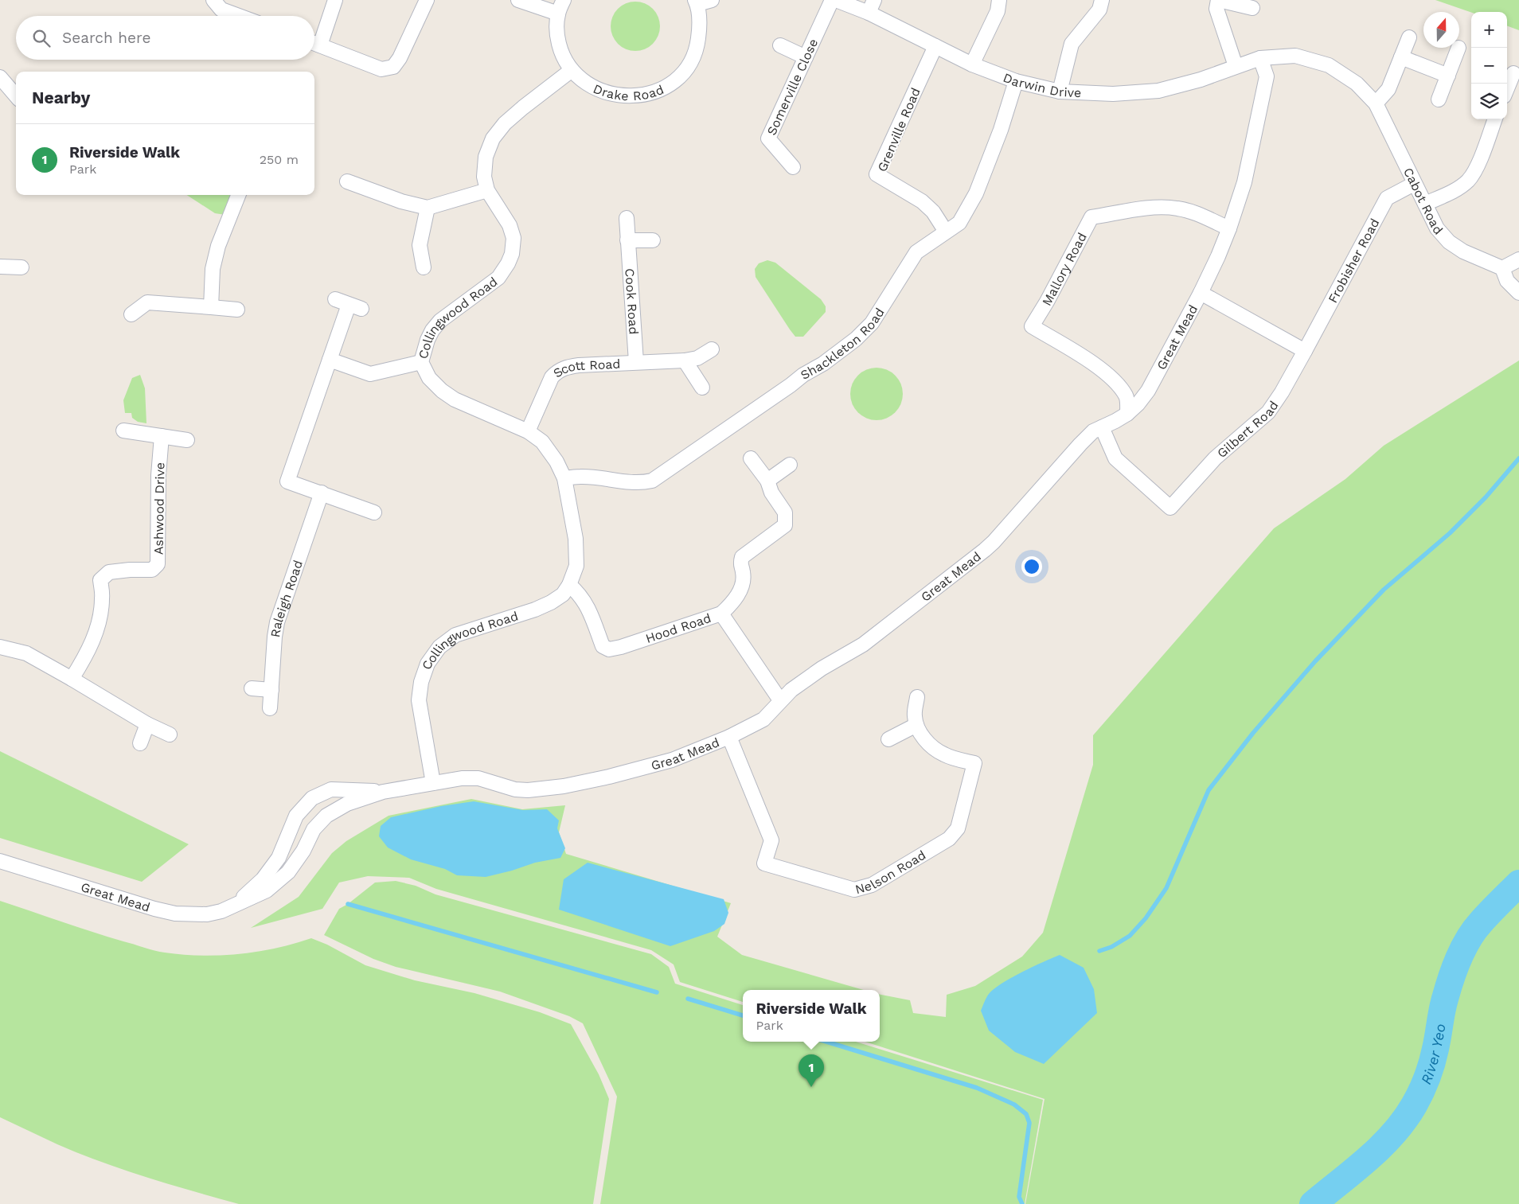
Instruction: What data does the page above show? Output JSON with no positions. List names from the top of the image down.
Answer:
{
  "streets": {
    "street": [
      "Darwin Drive",
      "Drake Road",
      "Somerville Close",
      "Grenville Road",
      "Cabot Road",
      "Frobisher Road",
      "Mallory Road",
      "Cook Road",
      "Collingwood Road",
      "Great Mead",
      "Shackleton Road",
      "Scott Road",
      "Gilbert Road",
      "Ashwood Drive",
      "Raleigh Road",
      "Hood Road",
      "Nelson Road"
    ]
  },
  "crossings": [
    ["Darwin Drive", "Grenville Road"],
    ["Darwin Drive", "Cabot Road"],
    ["Darwin Drive", "Great Mead"],
    ["Darwin Drive", "Shackleton Road"],
    ["Drake Road", "Collingwood Road"],
    ["Grenville Road", "Shackleton Road"],
    ["Cabot Road", "Frobisher Road"],
    ["Cabot Road", "Great Mead"],
    ["Frobisher Road", "Gilbert Road"],
    ["Mallory Road", "Great Mead"],
    ["Cook Road", "Scott Road"],
    ["Collingwood Road", "Great Mead"],
    ["Collingwood Road", "Shackleton Road"],
    ["Collingwood Road", "Scott Road"],
    ["Collingwood Road", "Hood Road"],
    ["Great Mead", "Gilbert Road"],
    ["Great Mead", "Hood Road"],
    ["Great Mead", "Nelson Road"]
  ],
  "water": ["River Yeo"],
  "north": "top",
  "page": {
    "map_buttons": ["+", "−"],
    "search": "Search here",
    "heading": "Nearby",
    "list": [
      {
        "mark": "1",
        "name": "Riverside Walk",
        "note": "Park",
        "value": "250 m"
      }
    ],
    "popup": ["Riverside Walk", "Park"],
    "pins": "1"
  }
}
